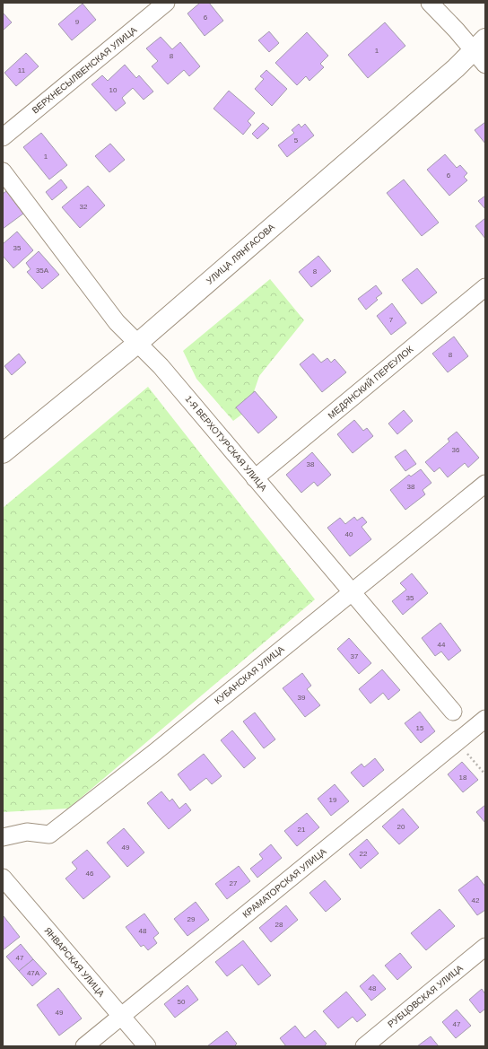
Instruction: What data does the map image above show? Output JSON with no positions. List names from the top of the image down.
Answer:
{
  "streets": {
    "main road": ["УЛИЦА ЛЯНГАСОВА"],
    "street": [
      "ВЕРХНЕСЫЛВЕНСКАЯ УЛИЦА",
      "МЕДЯНСКИЙ ПЕРЕУЛОК",
      "1-Я ВЕРХОТУРСКАЯ УЛИЦА",
      "КУБАНСКАЯ УЛИЦА",
      "КРАМАТОРСКАЯ УЛИЦА",
      "ЯНВАРСКАЯ УЛИЦА",
      "РУБЦОВСКАЯ УЛИЦА"
    ]
  },
  "crossings": [
    ["УЛИЦА ЛЯНГАСОВА", "1-Я ВЕРХОТУРСКАЯ УЛИЦА"],
    ["МЕДЯНСКИЙ ПЕРЕУЛОК", "1-Я ВЕРХОТУРСКАЯ УЛИЦА"],
    ["1-Я ВЕРХОТУРСКАЯ УЛИЦА", "КУБАНСКАЯ УЛИЦА"],
    ["КРАМАТОРСКАЯ УЛИЦА", "ЯНВАРСКАЯ УЛИЦА"]
  ],
  "house_numbers": [
    "6",
    "9",
    "1",
    "8",
    "11",
    "10",
    "5",
    "1",
    "6",
    "32",
    "35",
    "35А",
    "8",
    "7",
    "8",
    "36",
    "38",
    "38",
    "40",
    "35",
    "44",
    "37",
    "39",
    "15",
    "18",
    "19",
    "20",
    "21",
    "49",
    "22",
    "46",
    "27",
    "42",
    "29",
    "28",
    "48",
    "47",
    "47А",
    "48",
    "50",
    "49",
    "47"
  ]
}
